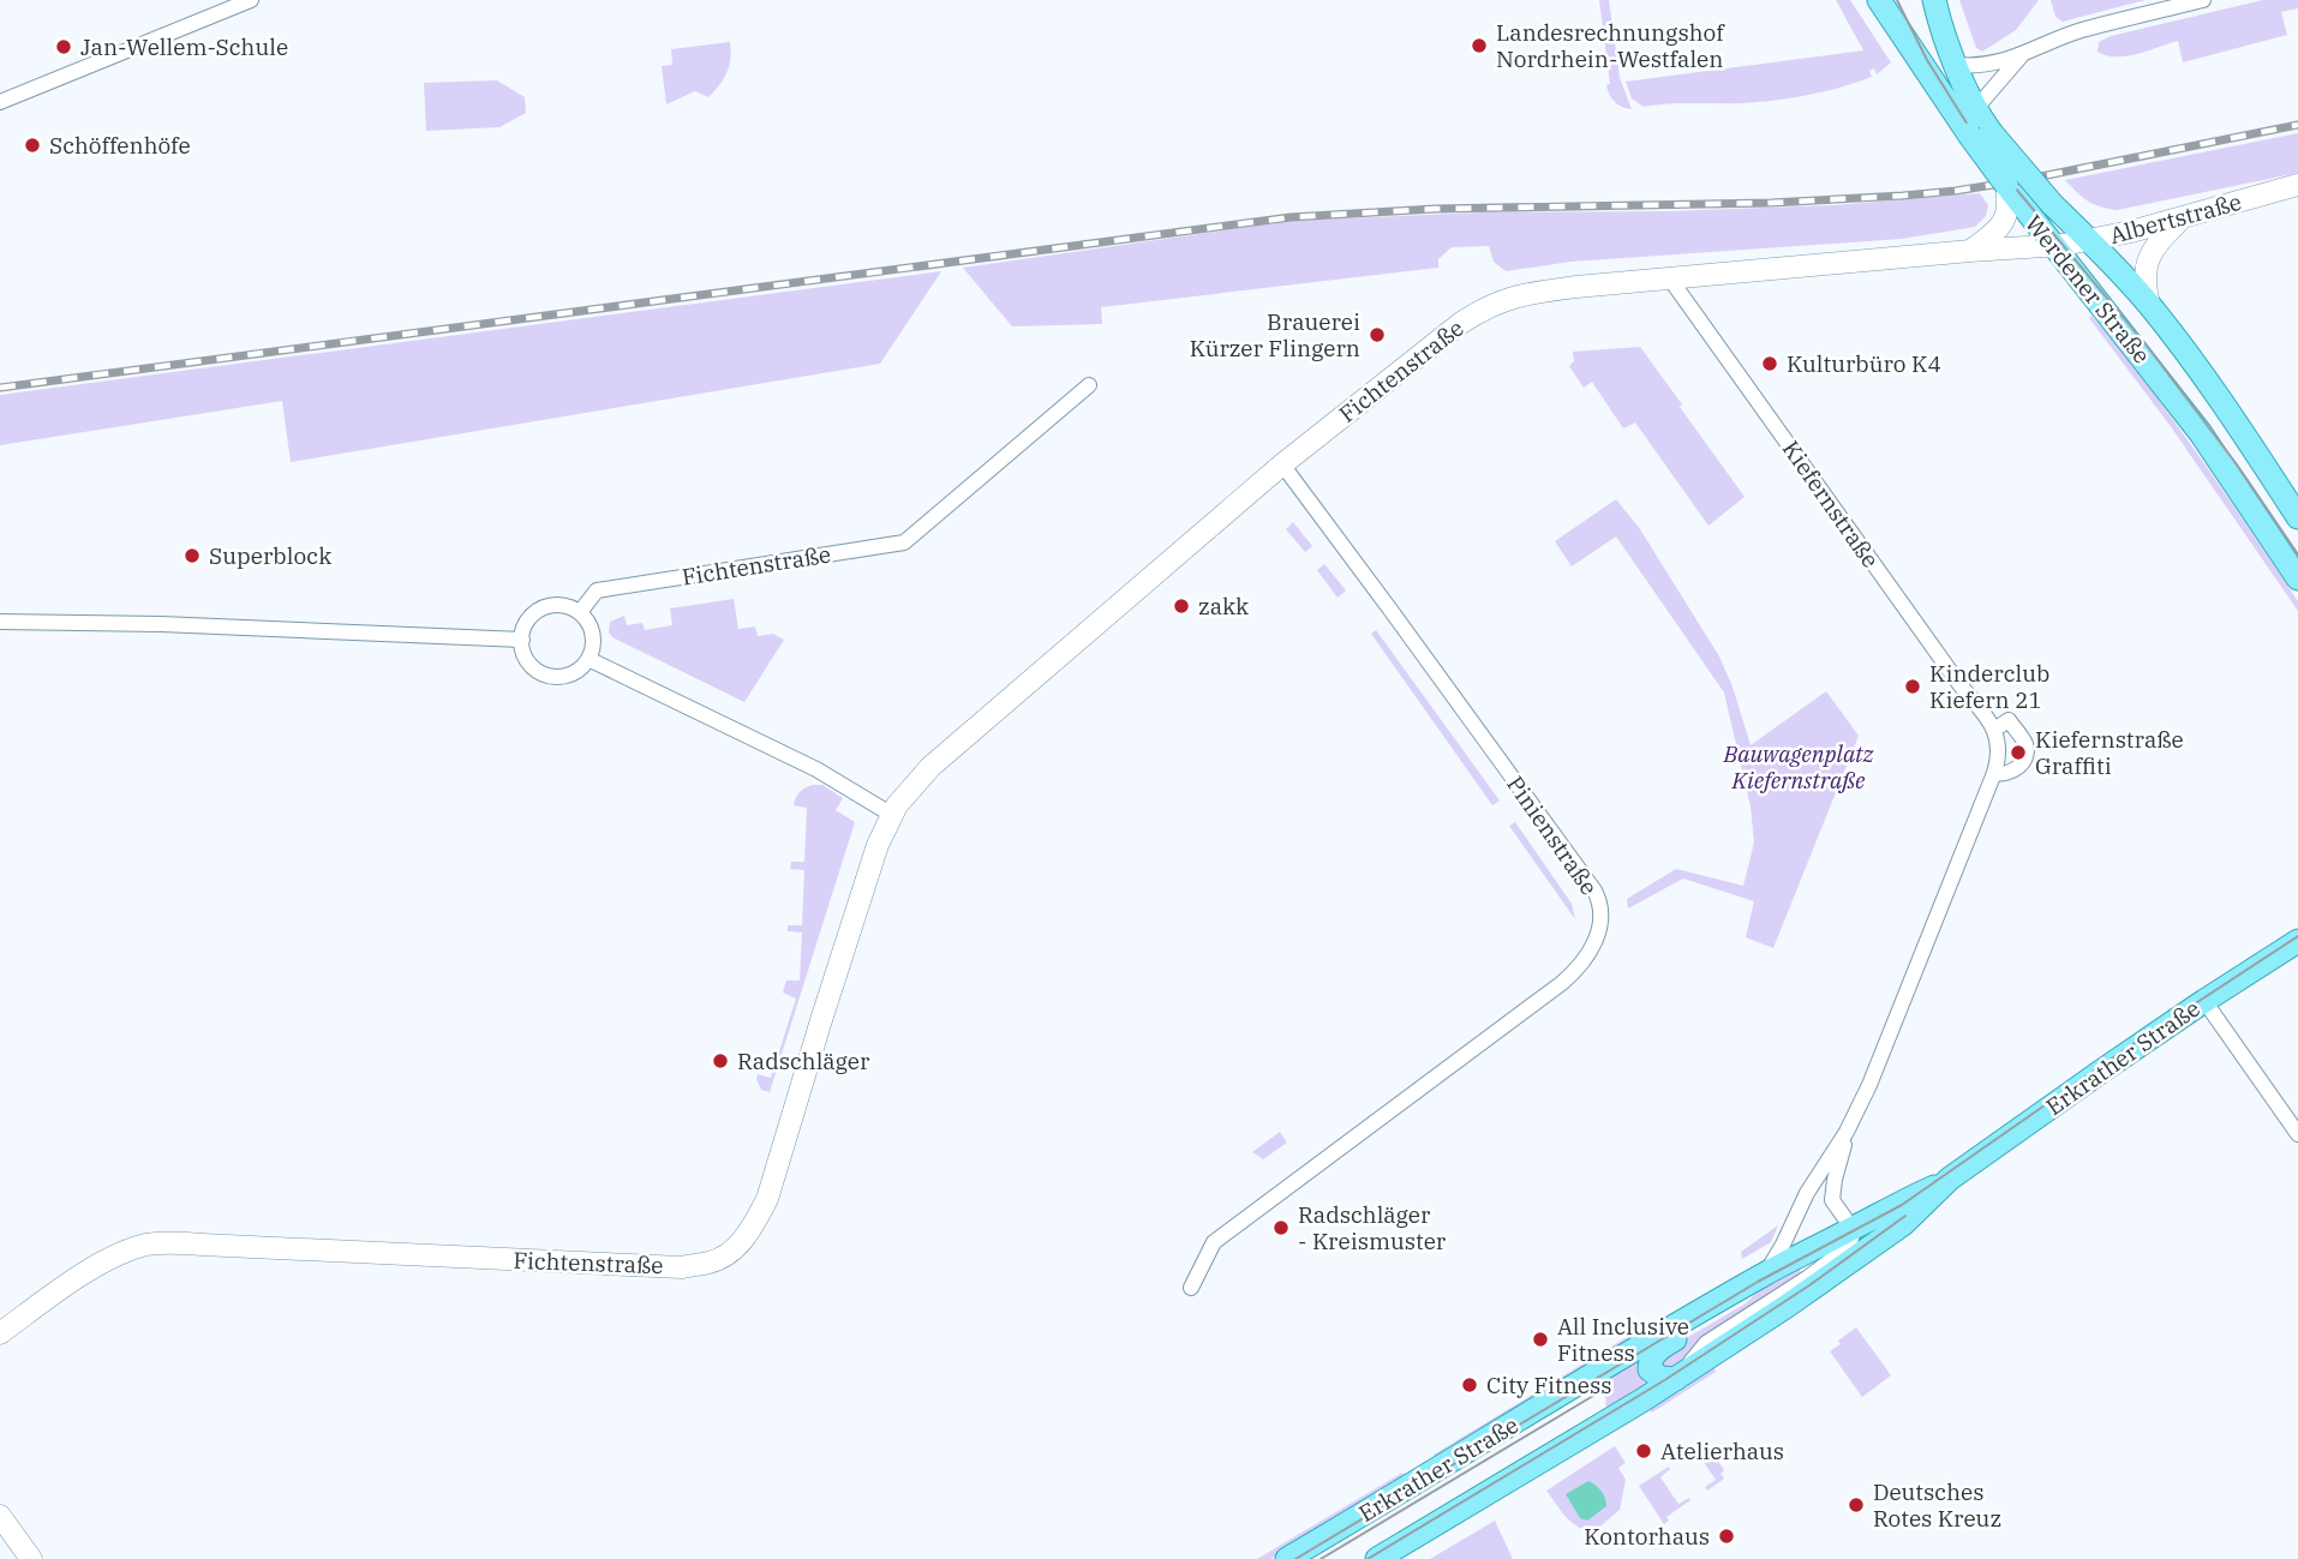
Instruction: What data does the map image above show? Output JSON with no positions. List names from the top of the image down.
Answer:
{
  "streets": {
    "main road": ["Werdener Straße", "Erkrather Straße"],
    "street": [
      "Albertstraße",
      "Fichtenstraße",
      "Kiefernstraße",
      "Pinienstraße"
    ]
  },
  "crossings": [
    ["Albertstraße", "Werdener Straße"],
    ["Albertstraße", "Fichtenstraße"],
    ["Werdener Straße", "Fichtenstraße"],
    ["Fichtenstraße", "Kiefernstraße"],
    ["Fichtenstraße", "Pinienstraße"]
  ],
  "parks": ["Bauwagenplatz Kiefernstraße"],
  "places": [
    "Landesrechnungshof Nordrhein-Westfalen",
    "Jan-Wellem-Schule",
    "Schöffenhöfe",
    "Brauerei Kürzer Flingern",
    "Kulturbüro K4",
    "Superblock",
    "zakk",
    "Kinderclub Kiefern 21",
    "Kiefernstraße Graffiti",
    "Radschläger",
    "Radschläger - Kreismuster",
    "All Inclusive Fitness",
    "City Fitness",
    "Atelierhaus",
    "Deutsches Rotes Kreuz",
    "Kontorhaus"
  ]
}
